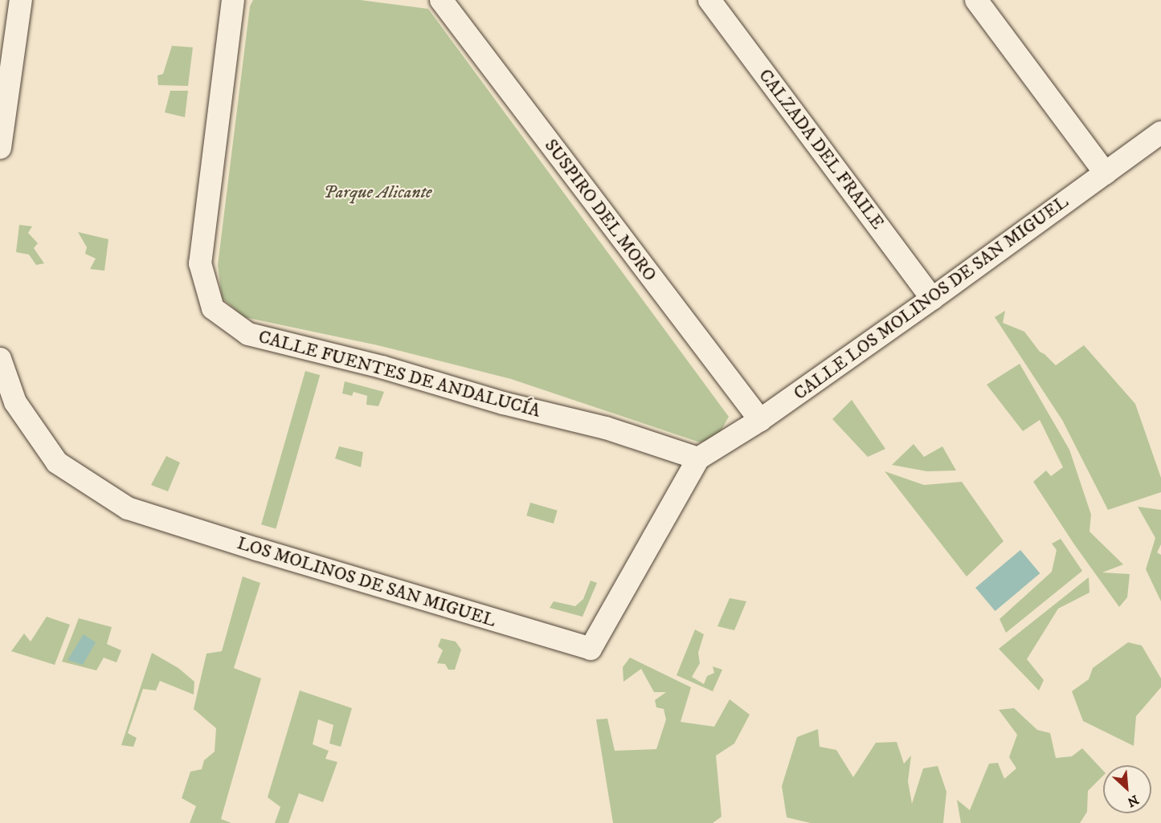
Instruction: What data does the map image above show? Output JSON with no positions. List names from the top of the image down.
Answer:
{
  "streets": {
    "street": [
      "CALZADA DEL FRAILE",
      "SUSPIRO DEL MORO",
      "CALLE LOS MOLINOS DE SAN MIGUEL",
      "CALLE FUENTES DE ANDALUCÍA",
      "LOS MOLINOS DE SAN MIGUEL"
    ]
  },
  "crossings": [
    ["CALZADA DEL FRAILE", "CALLE LOS MOLINOS DE SAN MIGUEL"],
    ["SUSPIRO DEL MORO", "CALLE LOS MOLINOS DE SAN MIGUEL"],
    ["CALLE LOS MOLINOS DE SAN MIGUEL", "CALLE FUENTES DE ANDALUCÍA"],
    ["CALLE LOS MOLINOS DE SAN MIGUEL", "LOS MOLINOS DE SAN MIGUEL"],
    ["CALLE FUENTES DE ANDALUCÍA", "LOS MOLINOS DE SAN MIGUEL"]
  ],
  "parks": ["Parque Alicante"],
  "north": "bottom right"
}
